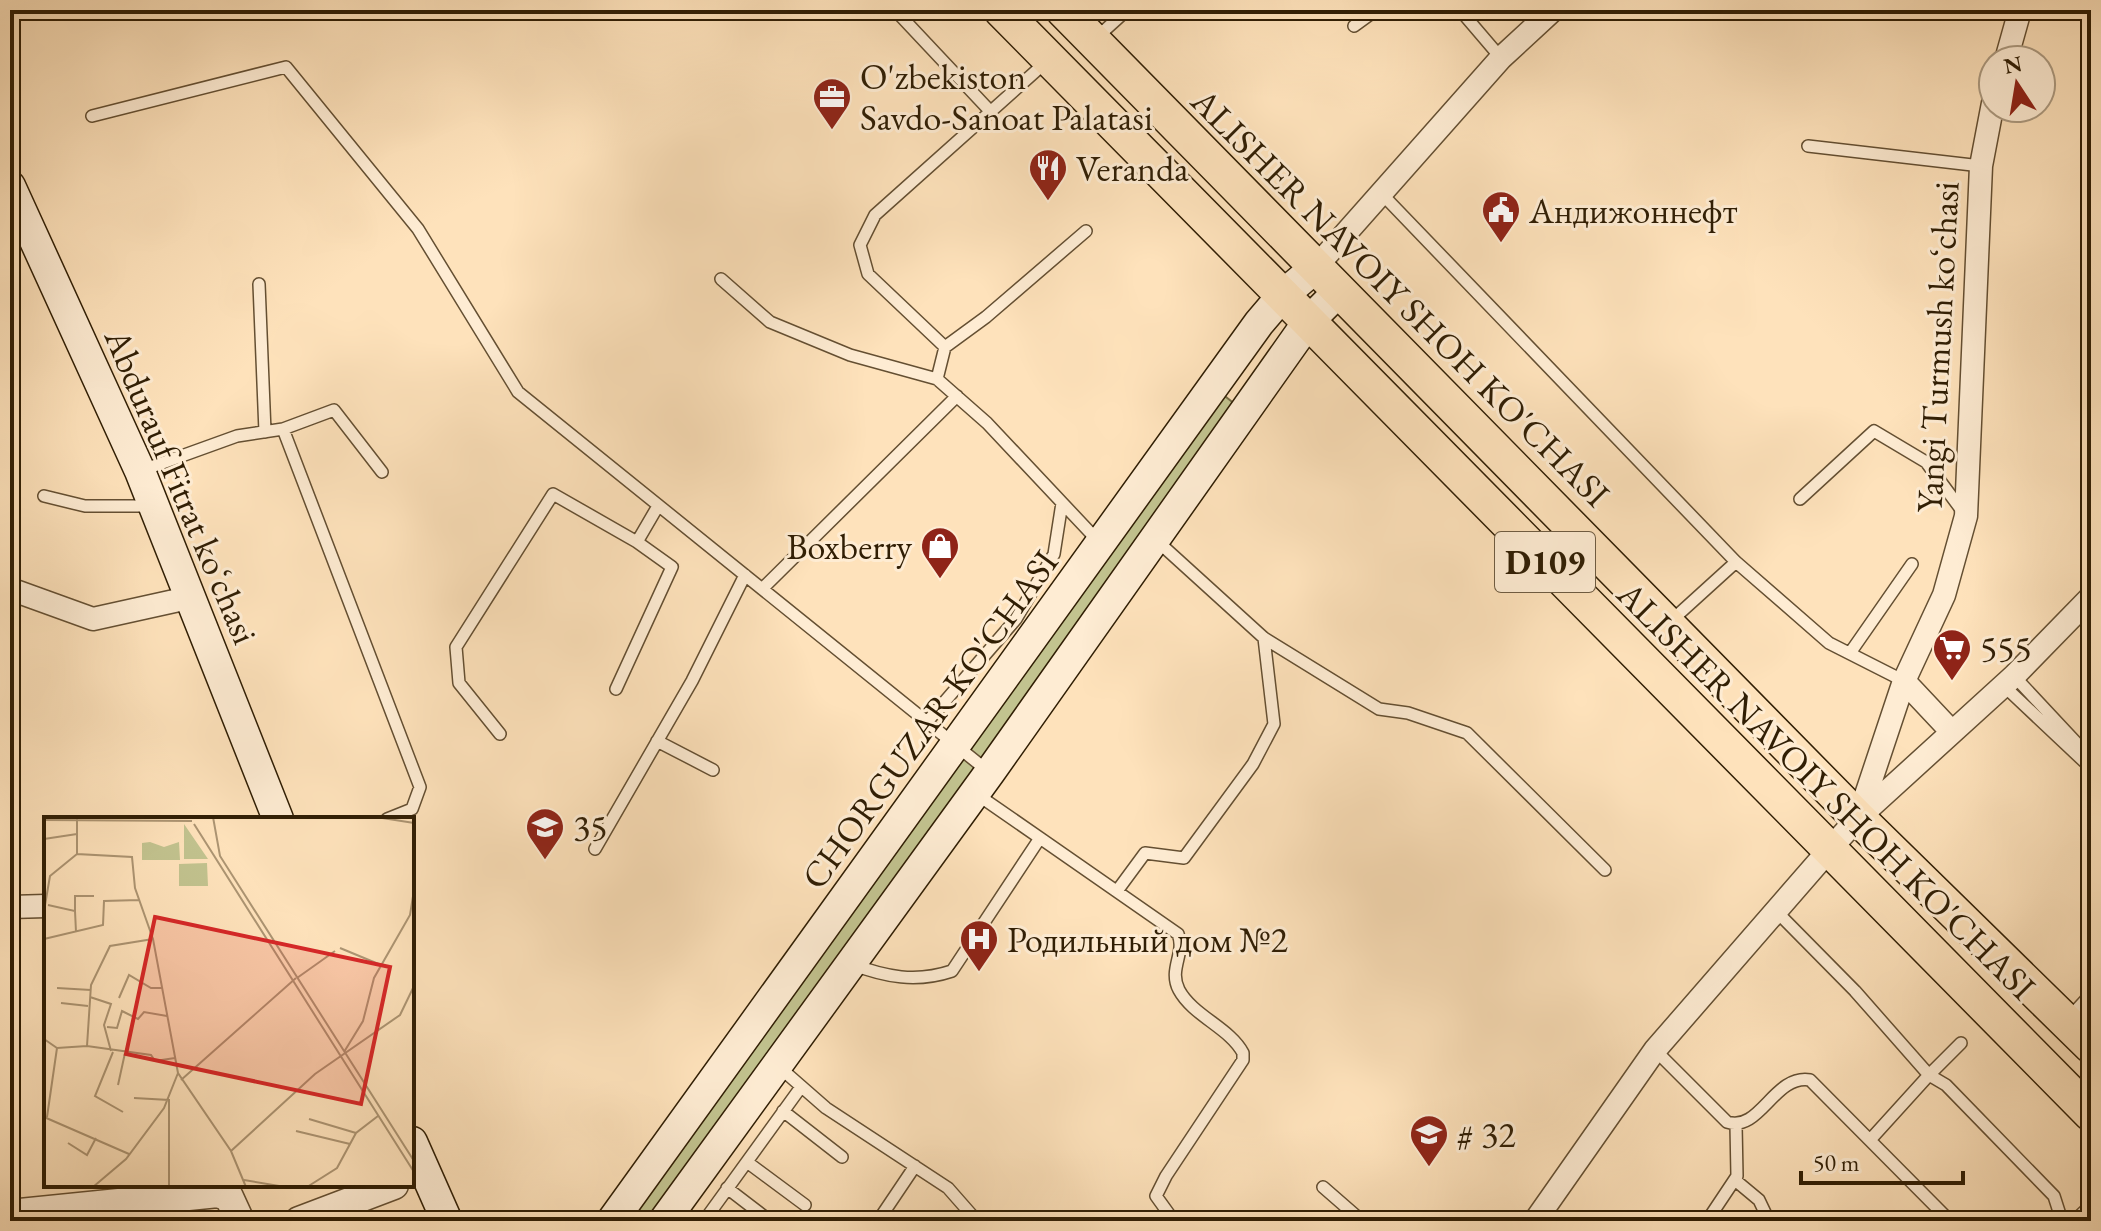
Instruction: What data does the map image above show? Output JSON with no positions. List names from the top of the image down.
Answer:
{
  "streets": {
    "main road": [
      "ALISHER NAVOIY SHOH KO'CHASI",
      "Abdurauf Fitrat koʻchasi",
      "D109",
      "CHORGUZAR KO'CHASI"
    ],
    "street": ["Yangi Turmush koʻchasi"]
  },
  "crossings": [
    ["ALISHER NAVOIY SHOH KO'CHASI", "Yangi Turmush koʻchasi"],
    ["ALISHER NAVOIY SHOH KO'CHASI", "CHORGUZAR KO'CHASI"]
  ],
  "places": {
    "office": ["O'zbekiston Savdo-Sanoat Palatasi"],
    "restaurant": ["Veranda"],
    "public building": ["Андижоннефт"],
    "shop": ["Boxberry"],
    "supermarket": ["555"],
    "school or university": ["35", "# 32"],
    "hospital": ["Родильный дом №2"]
  },
  "scale_bar": "50 m",
  "north": "top"
}
